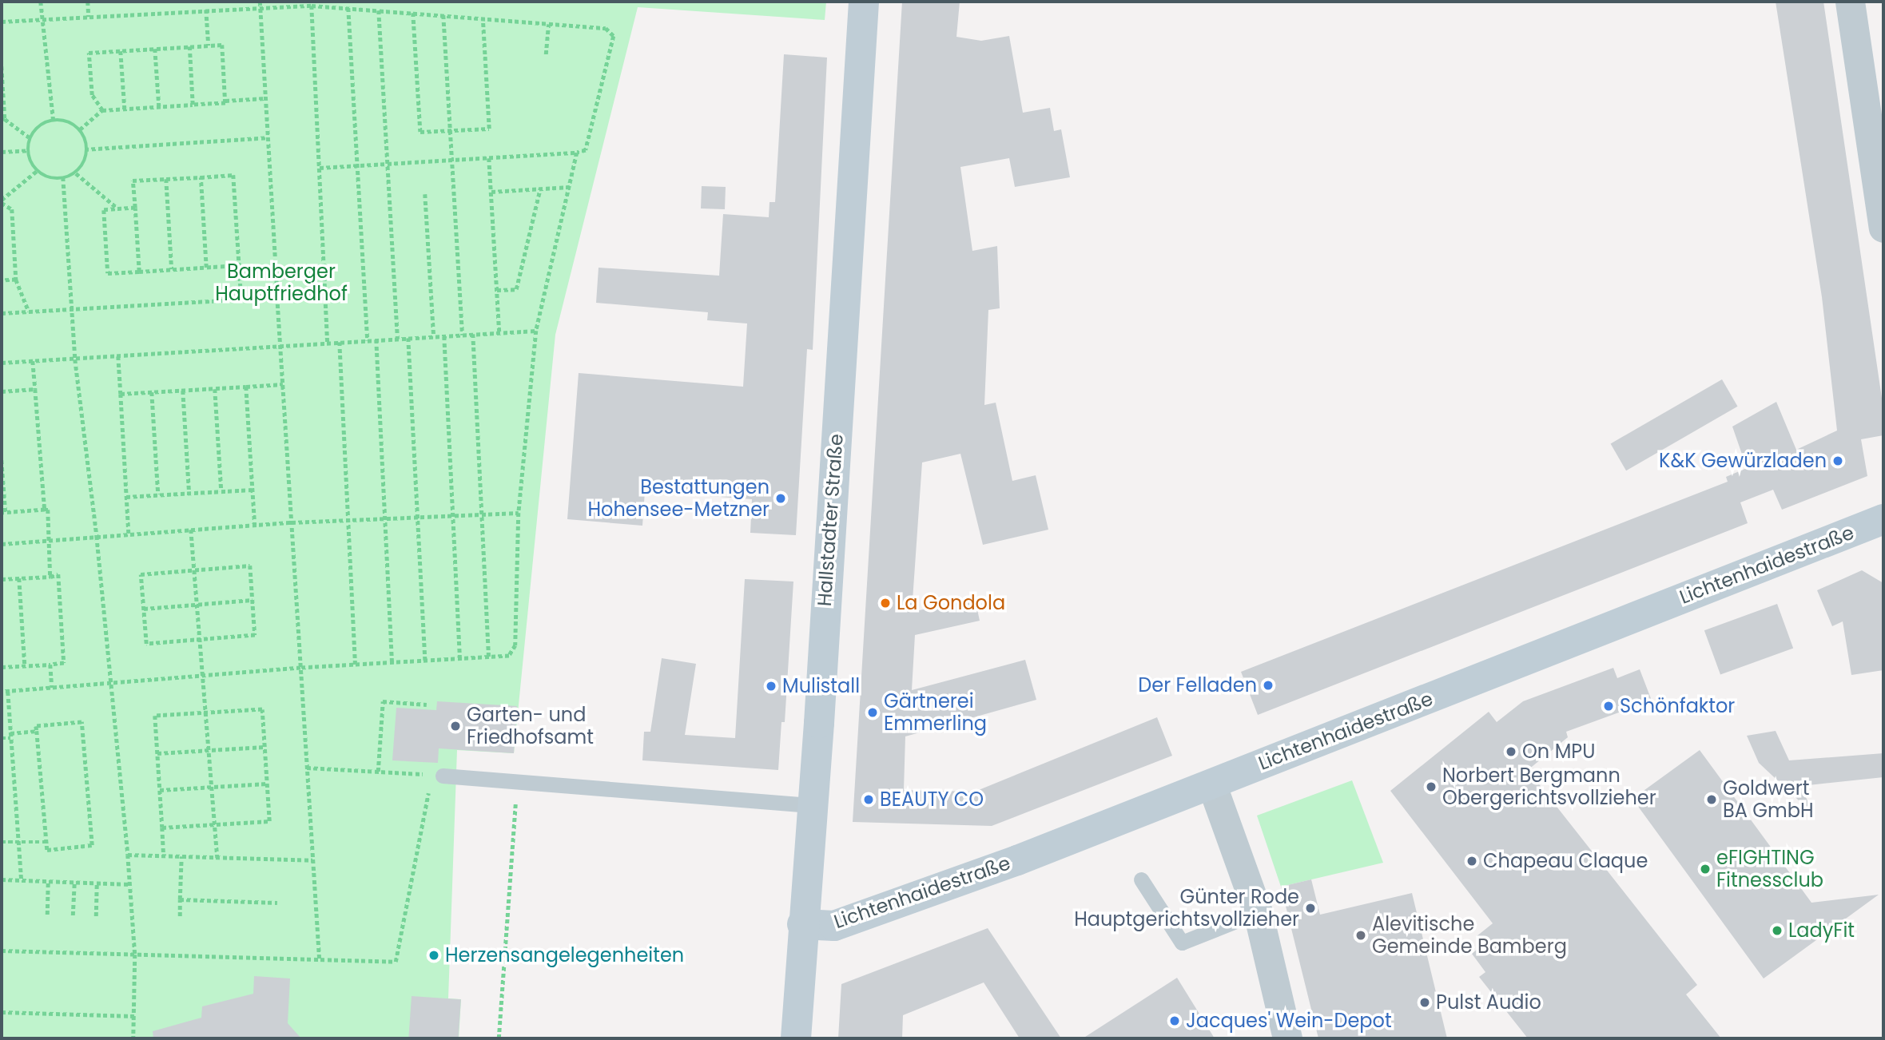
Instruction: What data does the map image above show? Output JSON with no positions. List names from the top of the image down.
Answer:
{
  "streets": {
    "street": ["Hallstadter Straße", "Lichtenhaidestraße"]
  },
  "crossings": [
    ["Hallstadter Straße", "Lichtenhaidestraße"]
  ],
  "parks": ["Bamberger Hauptfriedhof"],
  "places": [
    "K&K Gewürzladen",
    "Bestattungen Hohensee-Metzner",
    "La Gondola",
    "Der Felladen",
    "Mulistall",
    "Schönfaktor",
    "Gärtnerei Emmerling",
    "Garten- und Friedhofsamt",
    "On MPU",
    "Norbert Bergmann Obergerichtsvollzieher",
    "BEAUTY CO",
    "Goldwert BA GmbH",
    "Chapeau Claque",
    "eFIGHTING Fitnessclub",
    "Günter Rode Hauptgerichtsvollzieher",
    "LadyFit",
    "Alevitische Gemeinde Bamberg",
    "Herzensangelegenheiten",
    "Pulst Audio",
    "Jacques' Wein-Depot"
  ]
}
